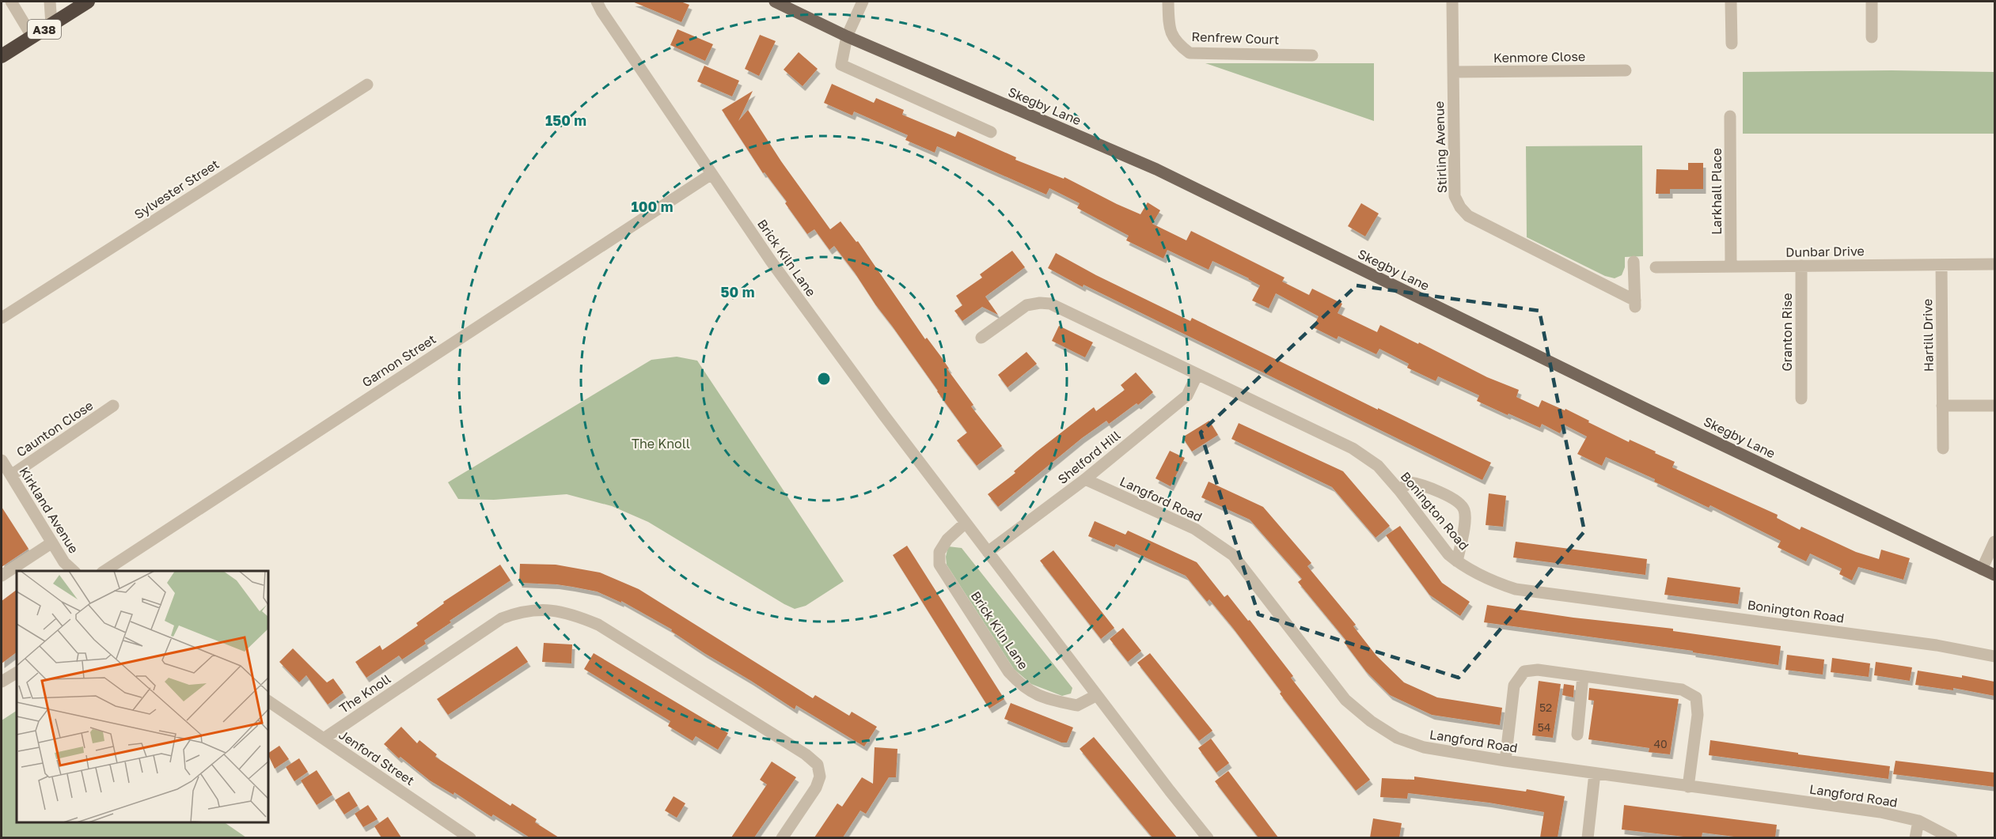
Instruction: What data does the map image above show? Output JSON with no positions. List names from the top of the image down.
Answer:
{
  "streets": {
    "highway": ["A38"],
    "main road": ["Skegby Lane"],
    "street": [
      "Renfrew Court",
      "Kenmore Close",
      "Stirling Avenue",
      "Sylvester Street",
      "Larkhall Place",
      "Dunbar Drive",
      "Brick Kiln Lane",
      "Granton Rise",
      "Hartill Drive",
      "Garnon Street",
      "Caunton Close",
      "Shelford Hill",
      "Langford Road",
      "Kirkland Avenue",
      "Bonington Road",
      "The Knoll",
      "Jenford Street"
    ]
  },
  "crossings": [
    ["Kenmore Close", "Stirling Avenue"],
    ["Larkhall Place", "Dunbar Drive"],
    ["Dunbar Drive", "Granton Rise"],
    ["Dunbar Drive", "Hartill Drive"],
    ["Brick Kiln Lane", "Garnon Street"],
    ["Brick Kiln Lane", "Shelford Hill"],
    ["Caunton Close", "Kirkland Avenue"],
    ["Shelford Hill", "Langford Road"],
    ["Shelford Hill", "Bonington Road"],
    ["The Knoll", "Jenford Street"]
  ],
  "parks": ["The Knoll"],
  "house_numbers": ["52", "54", "40"],
  "rings": ["150 m", "100 m", "50 m"]
}
